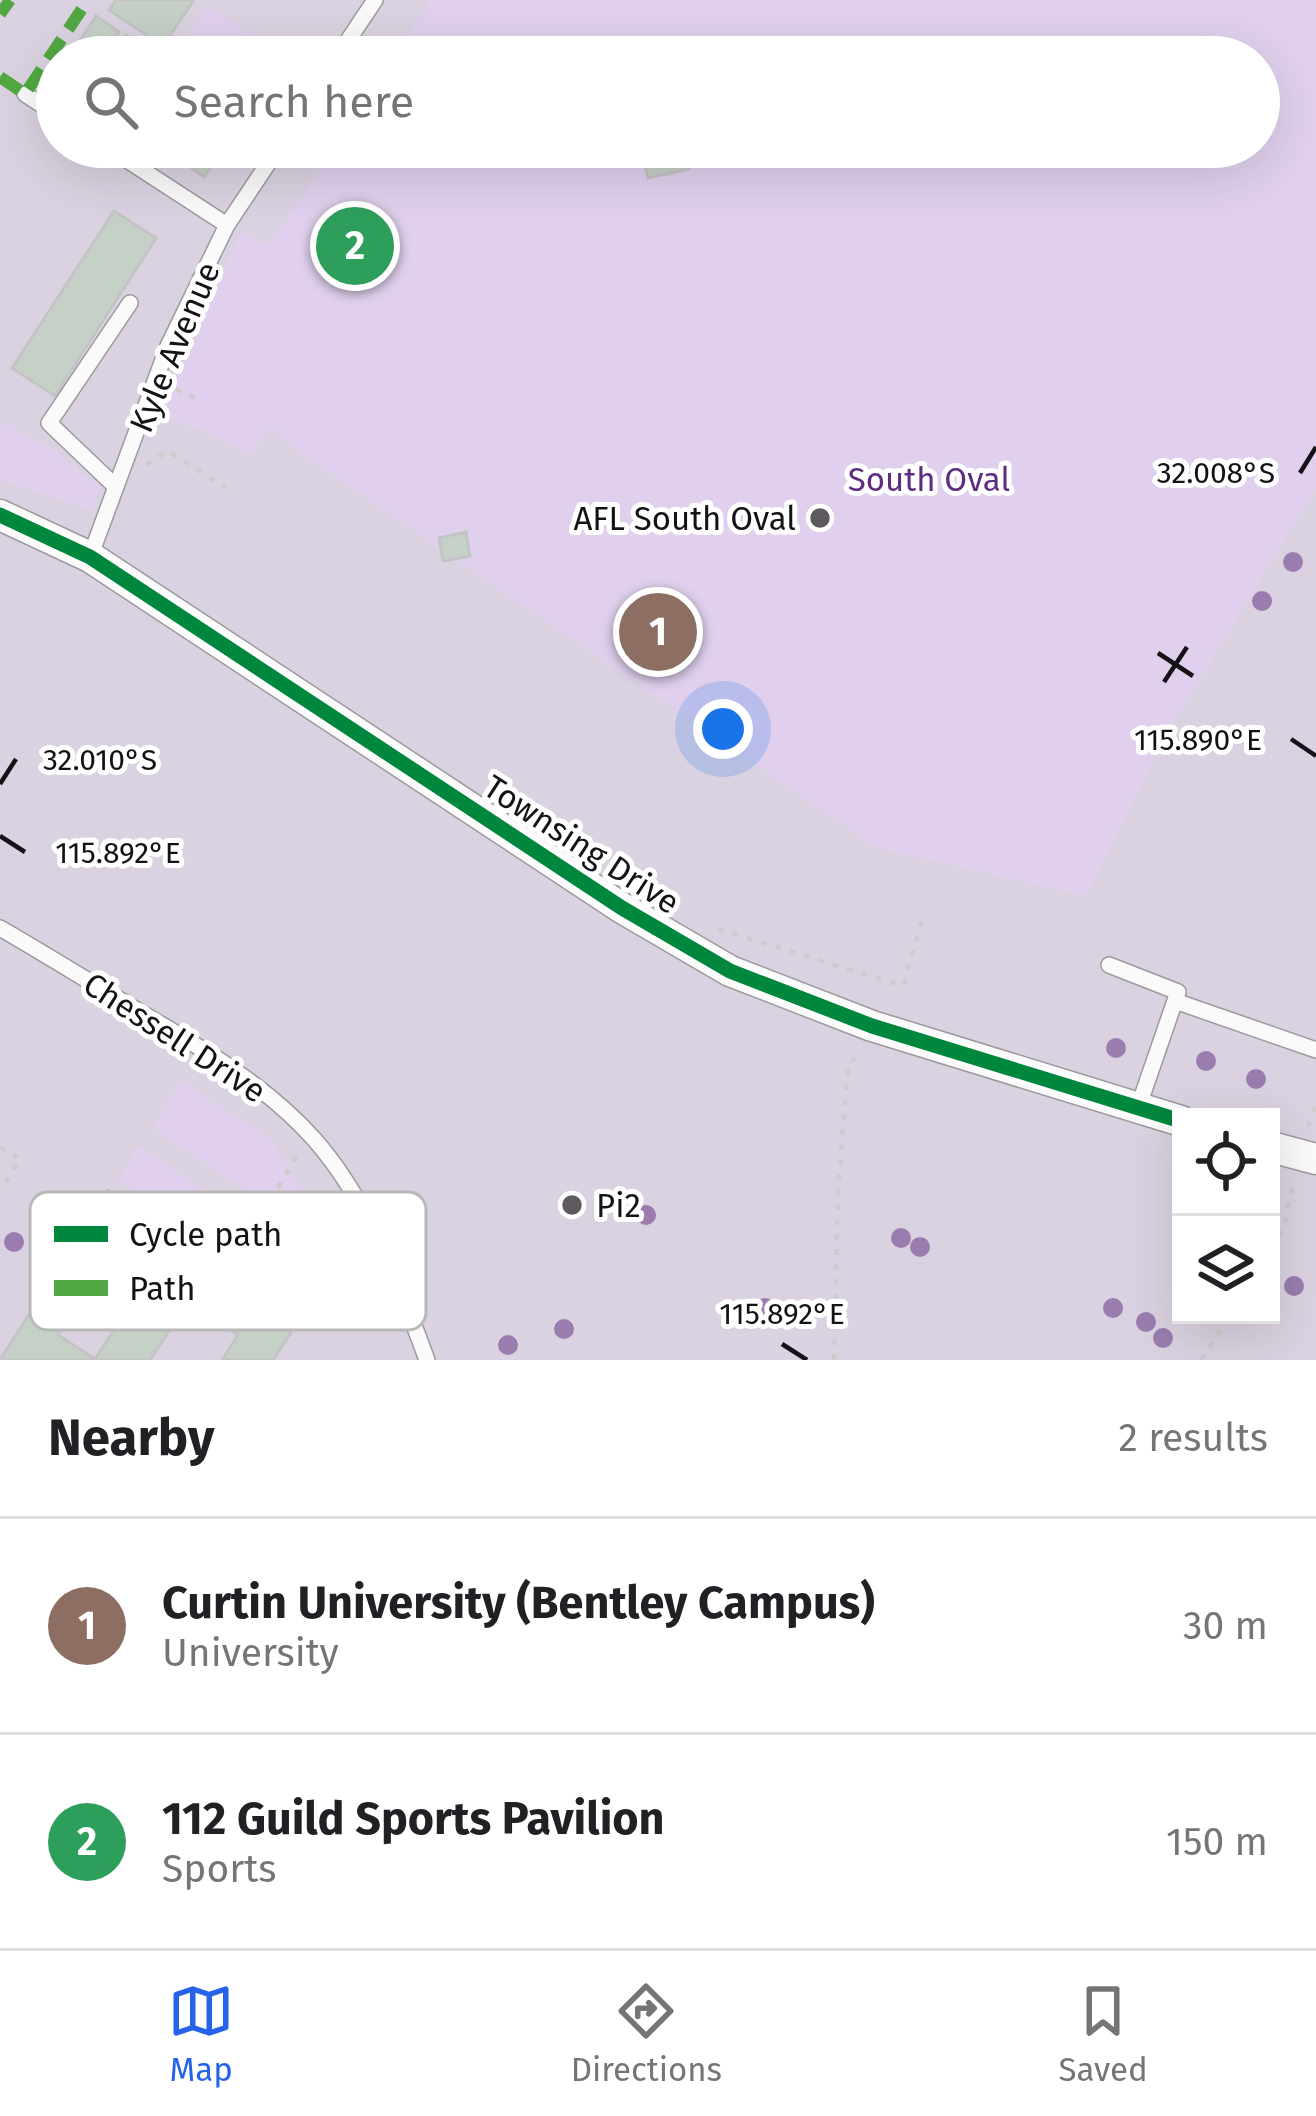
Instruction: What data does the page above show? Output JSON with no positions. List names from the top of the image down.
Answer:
{
  "streets": {
    "street": ["Townsing Drive"],
    "lane": ["Kyle Avenue", "Chessell Drive"]
  },
  "crossings": [
    ["Kyle Avenue", "Townsing Drive"]
  ],
  "parks": ["South Oval"],
  "places": ["AFL South Oval", "Pi2"],
  "legend": ["Cycle path", "Path"],
  "page": {
    "search": "Search here",
    "pins": ["2", "1"],
    "heading": ["Nearby", "2 results"],
    "list": [
      {
        "mark": "1",
        "name": "Curtin University (Bentley Campus)",
        "note": "University",
        "value": "30 m"
      },
      {
        "mark": "2",
        "name": "112 Guild Sports Pavilion",
        "note": "Sports",
        "value": "150 m"
      }
    ],
    "nav": ["Map", "Directions", "Saved"]
  },
  "coordinates": [
    "32.008°S",
    "115.890°E",
    "32.010°S",
    "115.892°E"
  ]
}
